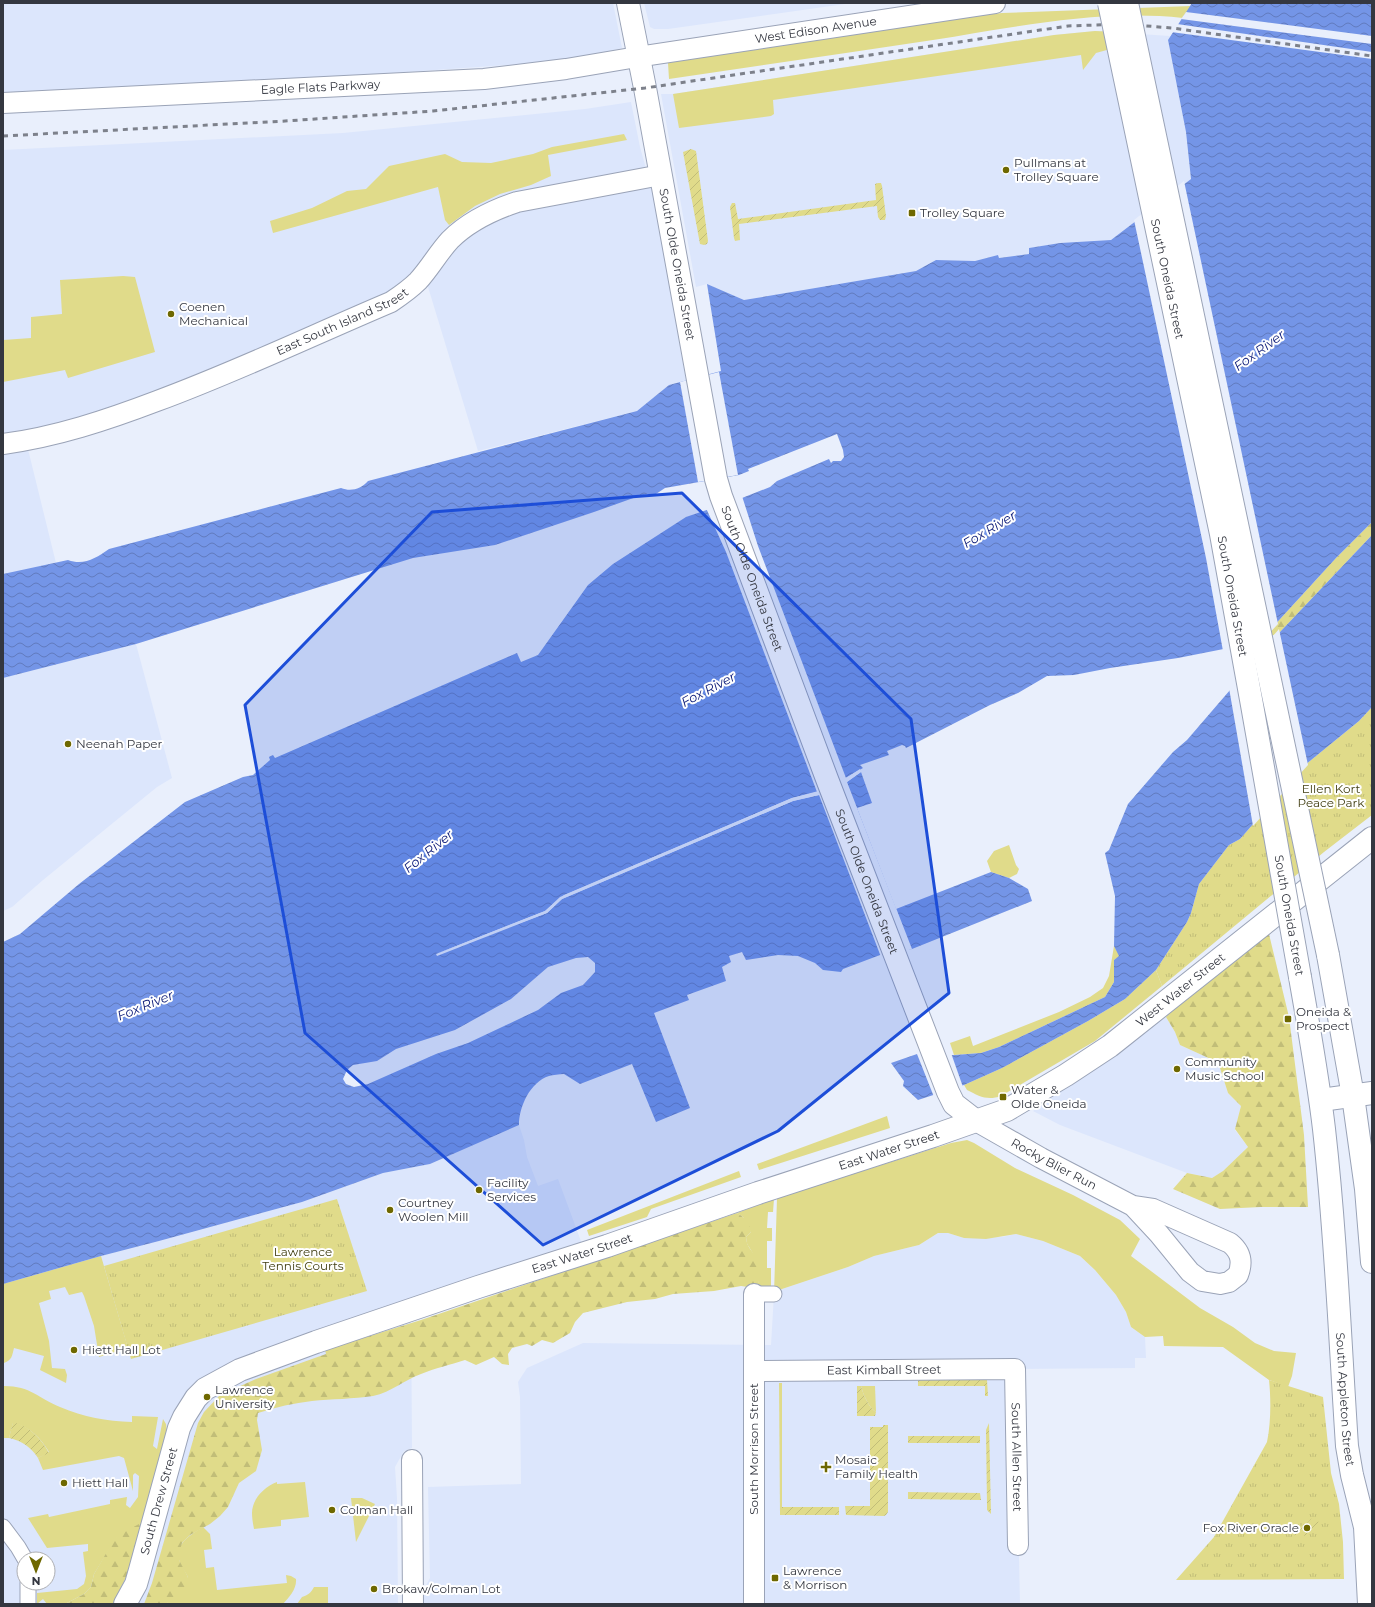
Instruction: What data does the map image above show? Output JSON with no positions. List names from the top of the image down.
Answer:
{
  "streets": {
    "main road": [
      "South Olde Oneida Street",
      "South Oneida Street",
      "West Water Street",
      "East Water Street",
      "South Appleton Street",
      "South Drew Street"
    ],
    "street": [
      "West Edison Avenue",
      "Eagle Flats Parkway",
      "East South Island Street",
      "Rocky Blier Run",
      "East Kimball Street",
      "South Morrison Street",
      "South Allen Street"
    ]
  },
  "crossings": [
    ["West Edison Avenue", "Eagle Flats Parkway"],
    ["West Edison Avenue", "South Olde Oneida Street"],
    ["Eagle Flats Parkway", "South Olde Oneida Street"],
    ["South Olde Oneida Street", "East South Island Street"],
    ["South Olde Oneida Street", "West Water Street"],
    ["South Olde Oneida Street", "East Water Street"],
    ["South Olde Oneida Street", "Rocky Blier Run"],
    ["South Oneida Street", "South Appleton Street"],
    ["West Water Street", "East Water Street"],
    ["West Water Street", "Rocky Blier Run"],
    ["East Water Street", "Rocky Blier Run"],
    ["East Water Street", "South Drew Street"],
    ["East Kimball Street", "South Morrison Street"],
    ["East Kimball Street", "South Allen Street"]
  ],
  "water": ["Fox River"],
  "parks": ["Ellen Kort Peace Park", "Lawrence Tennis Courts"],
  "places": {
    "other": [
      "Pullmans at Trolley Square",
      "Coenen Mechanical",
      "Neenah Paper",
      "Community Music School",
      "Facility Services",
      "Courtney Woolen Mill",
      "Hiett Hall Lot",
      "Lawrence University",
      "Hiett Hall",
      "Colman Hall",
      "Fox River Oracle",
      "Brokaw/Colman Lot"
    ],
    "transit": [
      "Trolley Square",
      "Oneida & Prospect",
      "Water & Olde Oneida",
      "Lawrence & Morrison"
    ],
    "health": ["Mosaic Family Health"]
  },
  "north": "bottom"
}
